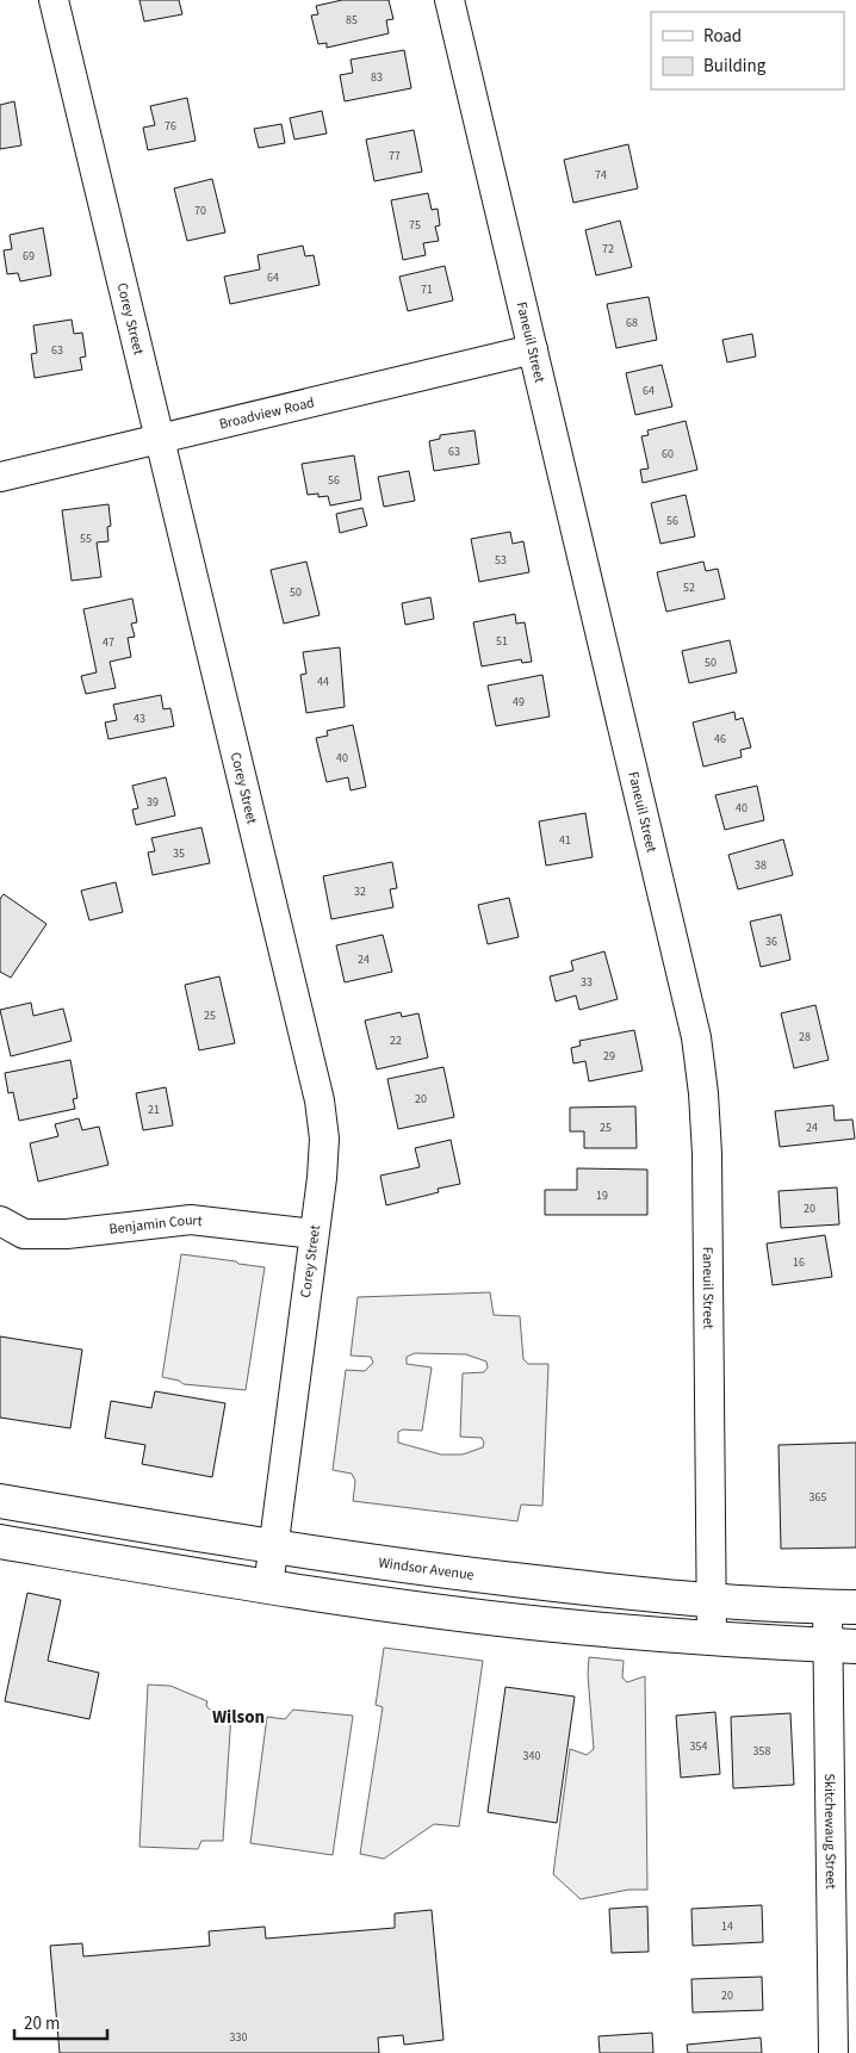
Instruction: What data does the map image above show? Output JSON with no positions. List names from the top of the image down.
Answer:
{
  "streets": {
    "main road": ["Windsor Avenue"],
    "street": [
      "Corey Street",
      "Faneuil Street",
      "Broadview Road",
      "Benjamin Court",
      "Skitchewaug Street"
    ]
  },
  "crossings": [
    ["Corey Street", "Broadview Road"],
    ["Corey Street", "Benjamin Court"],
    ["Corey Street", "Windsor Avenue"],
    ["Faneuil Street", "Broadview Road"],
    ["Faneuil Street", "Windsor Avenue"],
    ["Windsor Avenue", "Skitchewaug Street"]
  ],
  "districts": ["Wilson"],
  "house_numbers": [
    "85",
    "83",
    "76",
    "77",
    "74",
    "70",
    "75",
    "72",
    "69",
    "64",
    "71",
    "68",
    "63",
    "64",
    "63",
    "60",
    "56",
    "56",
    "55",
    "53",
    "52",
    "50",
    "51",
    "47",
    "50",
    "44",
    "49",
    "43",
    "46",
    "40",
    "39",
    "40",
    "41",
    "35",
    "38",
    "32",
    "36",
    "24",
    "33",
    "25",
    "28",
    "22",
    "29",
    "20",
    "21",
    "25",
    "24",
    "19",
    "20",
    "16",
    "365",
    "354",
    "358",
    "340",
    "14",
    "20",
    "330"
  ],
  "legend": ["Road", "Building"],
  "scale_bar": "20 m"
}
